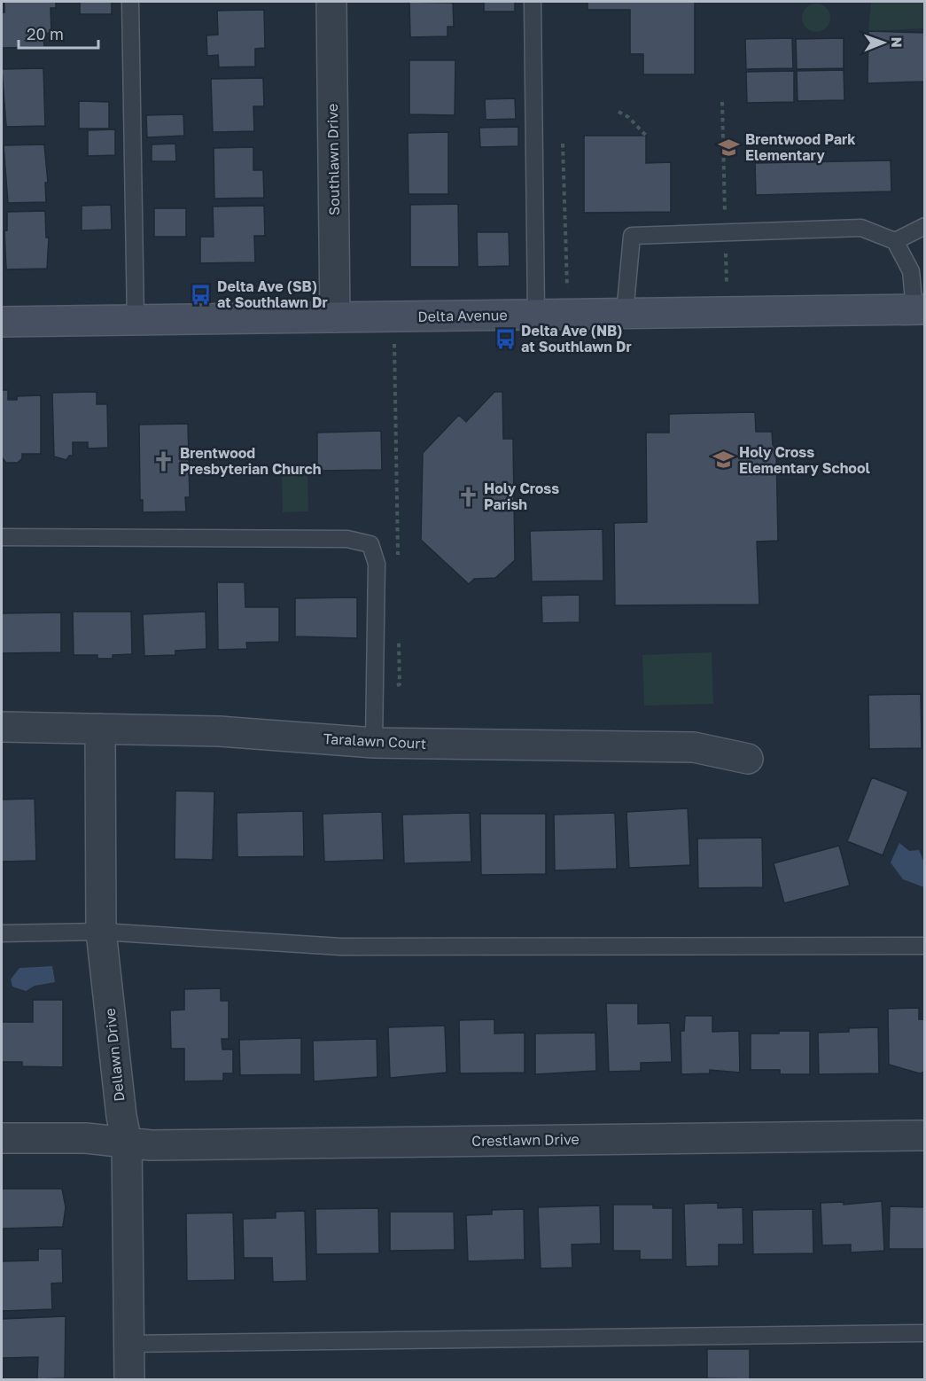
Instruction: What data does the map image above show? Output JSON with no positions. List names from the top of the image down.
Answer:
{
  "streets": {
    "street": [
      "Southlawn Drive",
      "Delta Avenue",
      "Taralawn Court",
      "Dellawn Drive",
      "Crestlawn Drive"
    ]
  },
  "crossings": [
    ["Southlawn Drive", "Delta Avenue"],
    ["Taralawn Court", "Dellawn Drive"],
    ["Dellawn Drive", "Crestlawn Drive"]
  ],
  "places": {
    "school or university": ["Brentwood Park Elementary", "Holy Cross Elementary School"],
    "bus stop": ["Delta Ave (SB) at Southlawn Dr", "Delta Ave (NB) at Southlawn Dr"],
    "church": ["Brentwood Presbyterian Church", "Holy Cross Parish"]
  },
  "scale_bar": "20 m",
  "north": "right"
}
